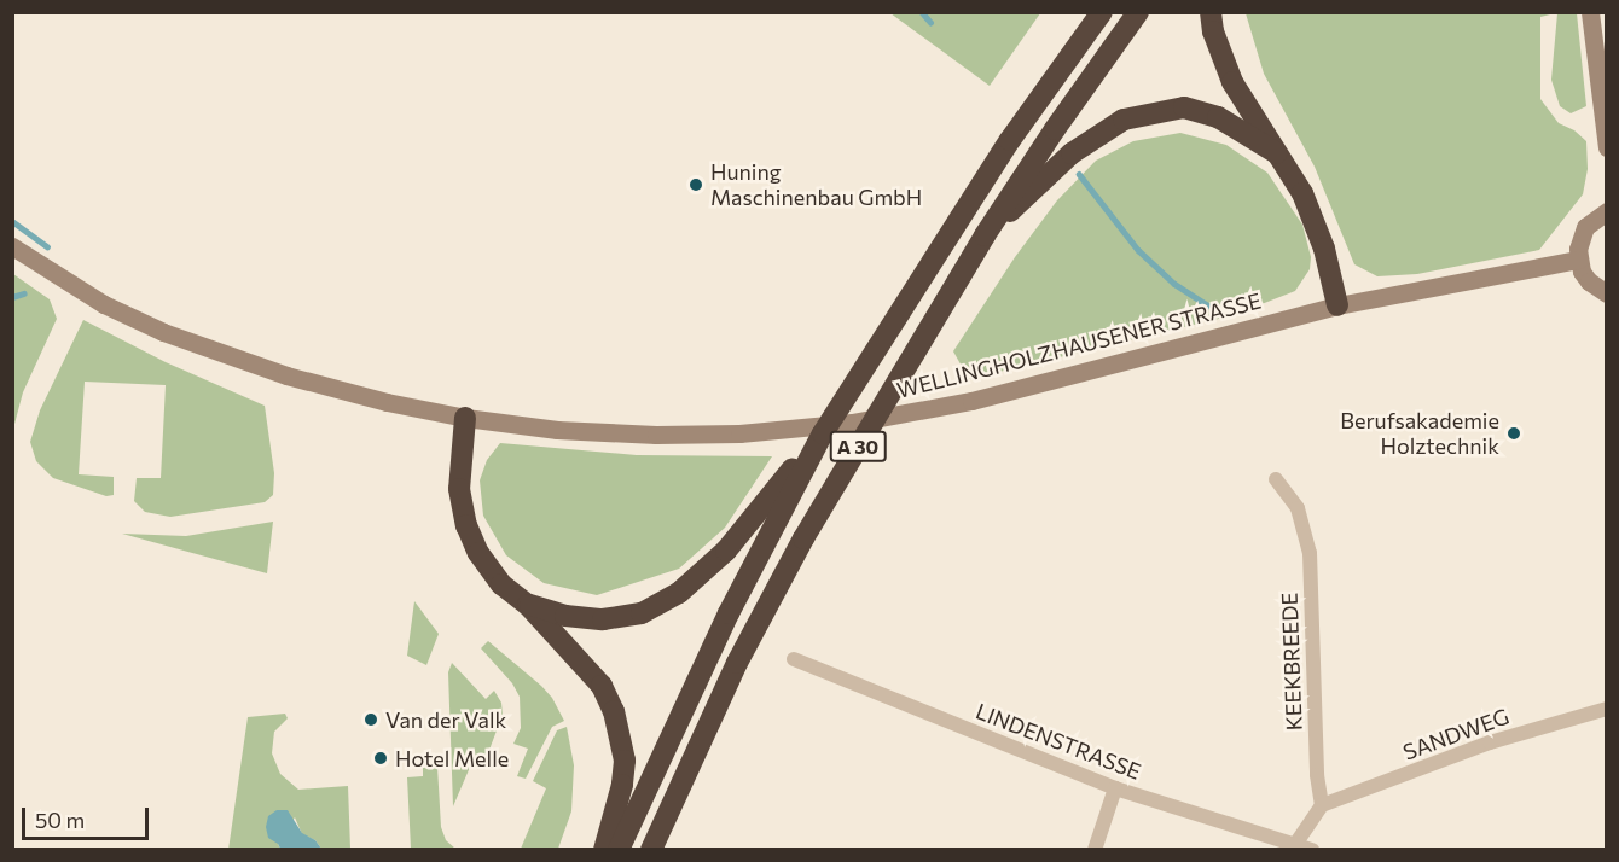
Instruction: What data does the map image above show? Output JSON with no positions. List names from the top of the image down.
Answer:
{
  "streets": {
    "highway": ["A 30"],
    "main road": ["WELLINGHOLZHAUSENER STRASSE"],
    "street": ["KEEKBREEDE", "SANDWEG", "LINDENSTRASSE"]
  },
  "crossings": [
    ["KEEKBREEDE", "SANDWEG"]
  ],
  "places": [
    "Huning Maschinenbau GmbH",
    "Berufsakademie Holztechnik",
    "Van der Valk",
    "Hotel Melle"
  ],
  "scale_bar": "50 m"
}
